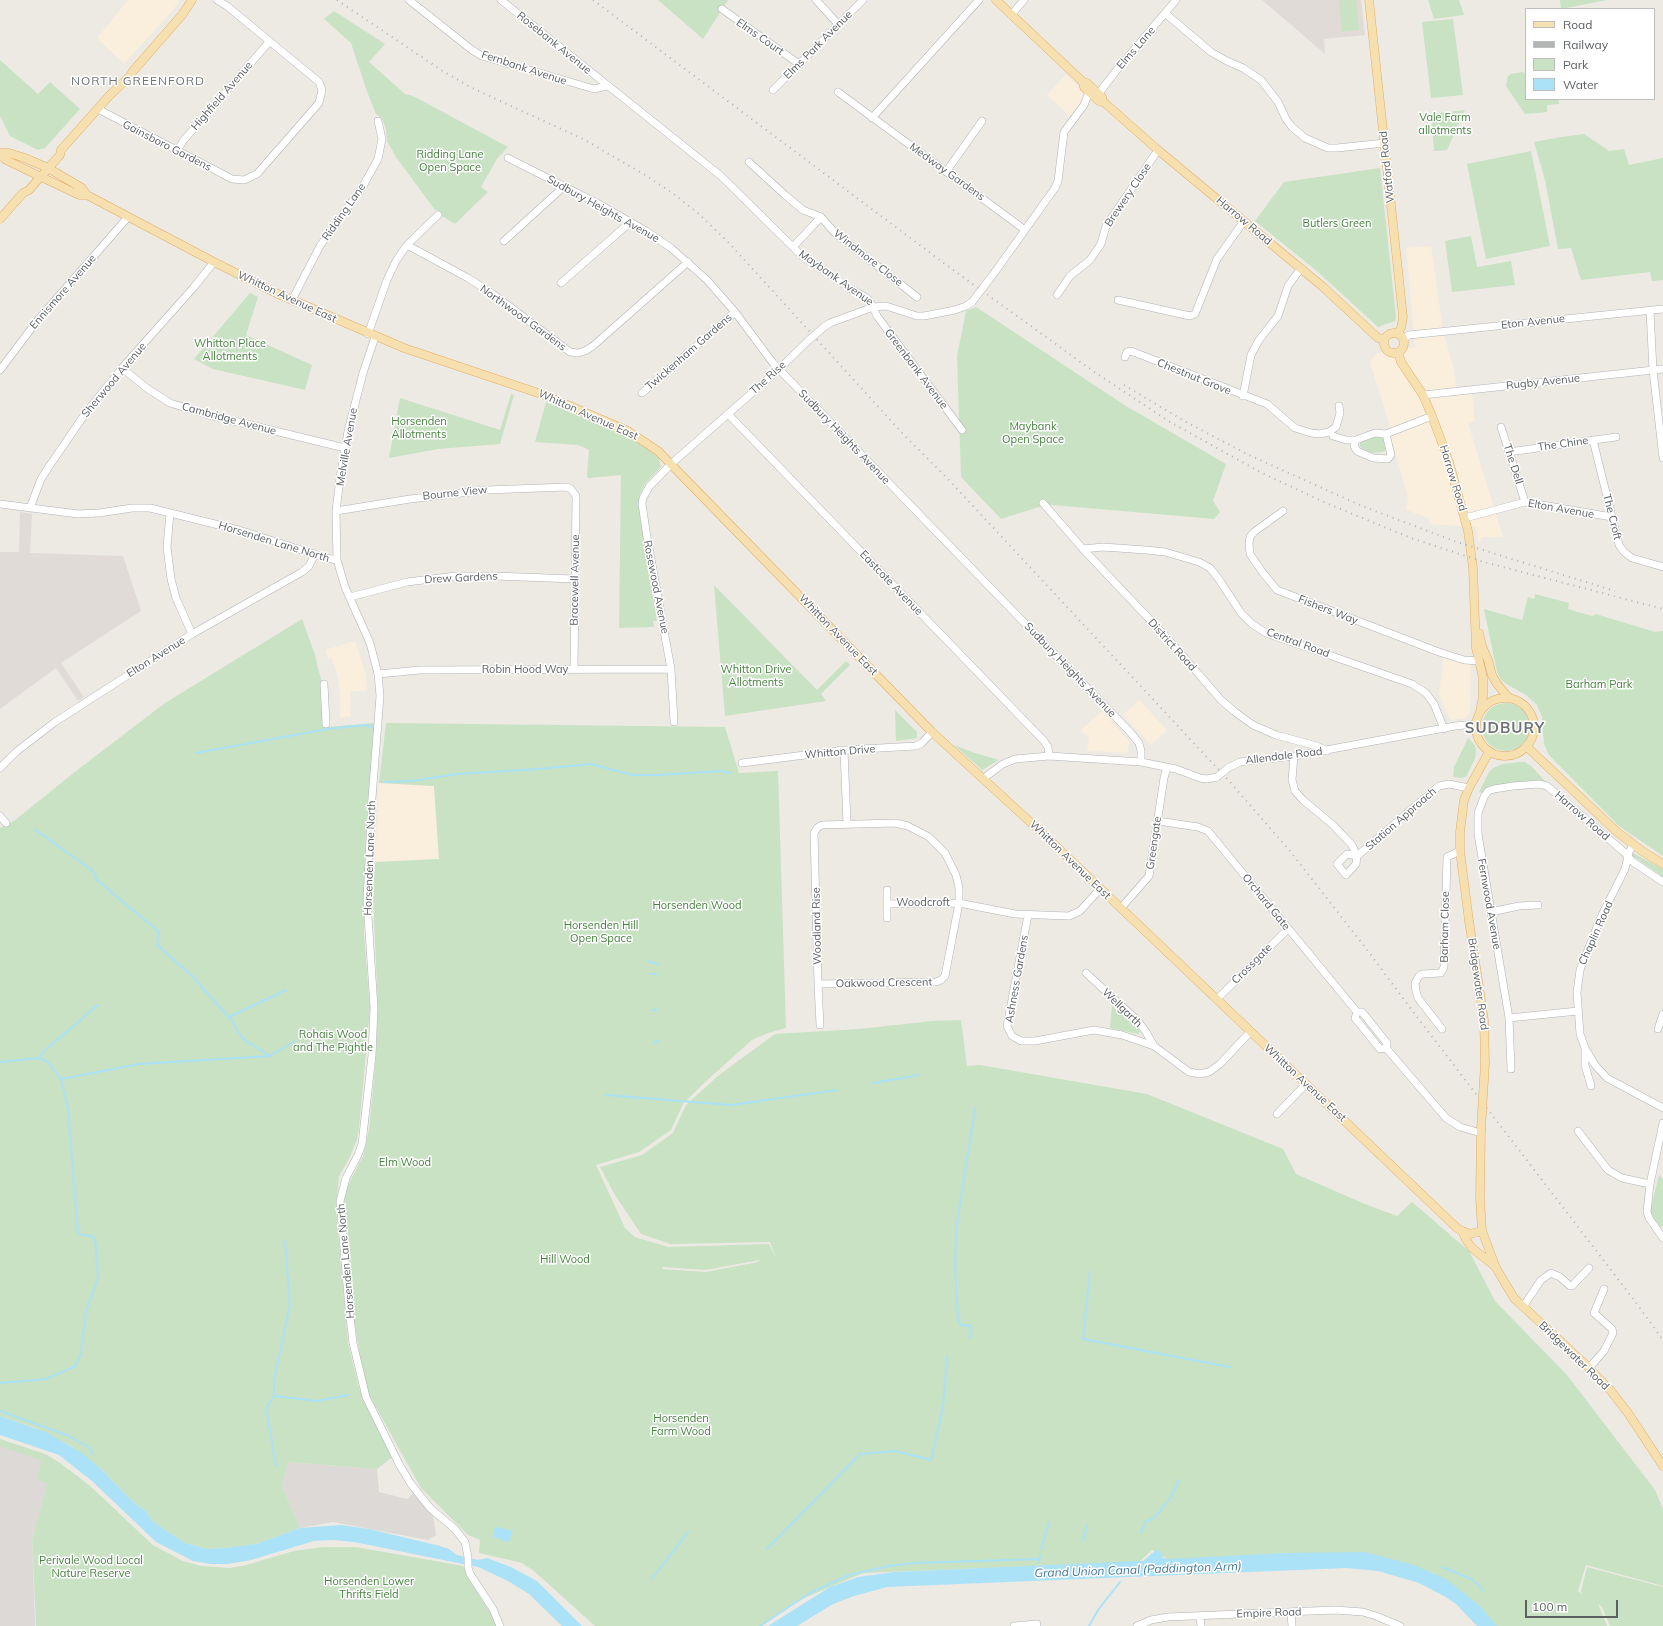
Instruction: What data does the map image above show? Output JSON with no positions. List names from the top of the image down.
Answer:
{
  "streets": {
    "main road": [
      "Watford Road",
      "Harrow Road",
      "Whitton Avenue East",
      "Bridgewater Road"
    ],
    "street": [
      "Elms Court",
      "Rosebank Avenue",
      "Elms Park Avenue",
      "Elms Lane",
      "Fernbank Avenue",
      "Highfield Avenue",
      "Gainsboro Gardens",
      "Medway Gardens",
      "Brewery Close",
      "Sudbury Heights Avenue",
      "Ridding Lane",
      "Windmore Close",
      "Maybank Avenue",
      "Ennismore Avenue",
      "Northwood Gardens",
      "Eton Avenue",
      "Twickenham Gardens",
      "Greenbank Avenue",
      "Chestnut Grove",
      "The Rise",
      "Sherwood Avenue",
      "Rugby Avenue",
      "Cambridge Avenue",
      "The Chine",
      "Melville Avenue",
      "The Dell",
      "Bourne View",
      "Elton Avenue",
      "The Croft",
      "Horsenden Lane North",
      "Drew Gardens",
      "Bracewell Avenue",
      "Eastcote Avenue",
      "Rosewood Avenue",
      "Fishers Way",
      "Central Road",
      "District Road",
      "Robin Hood Way",
      "Whitton Drive",
      "Allendale Road",
      "Station Approach",
      "Greengate",
      "Orchard Gate",
      "Woodcroft",
      "Fernwood Avenue",
      "Woodland Rise",
      "Barham Close",
      "Chaplin Road",
      "Crossgate",
      "Ashness Gardens",
      "Oakwood Crescent",
      "Wellgarth",
      "Empire Road"
    ]
  },
  "crossings": [
    ["Elms Court", "Elms Park Avenue"],
    ["Rosebank Avenue", "Fernbank Avenue"],
    ["Rosebank Avenue", "Maybank Avenue"],
    ["Elms Lane", "Harrow Road"],
    ["Fernbank Avenue", "Maybank Avenue"],
    ["Highfield Avenue", "Gainsboro Gardens"],
    ["Watford Road", "Harrow Road"],
    ["Watford Road", "Eton Avenue"],
    ["Brewery Close", "Harrow Road"],
    ["Sudbury Heights Avenue", "Northwood Gardens"],
    ["Sudbury Heights Avenue", "Twickenham Gardens"],
    ["Sudbury Heights Avenue", "The Rise"],
    ["Sudbury Heights Avenue", "Allendale Road"],
    ["Ridding Lane", "Whitton Avenue East"],
    ["Harrow Road", "Maybank Avenue"],
    ["Harrow Road", "Eton Avenue"],
    ["Harrow Road", "Rugby Avenue"],
    ["Harrow Road", "Elton Avenue"],
    ["Harrow Road", "Fishers Way"],
    ["Harrow Road", "Allendale Road"],
    ["Harrow Road", "Fernwood Avenue"],
    ["Harrow Road", "Chaplin Road"],
    ["Harrow Road", "Bridgewater Road"],
    ["Maybank Avenue", "Greenbank Avenue"],
    ["Maybank Avenue", "The Rise"],
    ["Ennismore Avenue", "Whitton Avenue East"],
    ["Whitton Avenue East", "The Rise"],
    ["Whitton Avenue East", "Sherwood Avenue"],
    ["Whitton Avenue East", "Melville Avenue"],
    ["Whitton Avenue East", "Rosewood Avenue"],
    ["Whitton Avenue East", "Whitton Drive"],
    ["Whitton Avenue East", "Allendale Road"],
    ["Whitton Avenue East", "Greengate"],
    ["Whitton Avenue East", "Crossgate"],
    ["Whitton Avenue East", "Ashness Gardens"],
    ["Whitton Avenue East", "Bridgewater Road"],
    ["Northwood Gardens", "Melville Avenue"],
    ["Greenbank Avenue", "The Rise"],
    ["The Rise", "Eastcote Avenue"],
    ["The Rise", "Rosewood Avenue"],
    ["Sherwood Avenue", "Cambridge Avenue"],
    ["Sherwood Avenue", "Horsenden Lane North"],
    ["Cambridge Avenue", "Melville Avenue"],
    ["The Chine", "The Dell"],
    ["The Chine", "The Croft"],
    ["Melville Avenue", "Bourne View"],
    ["Melville Avenue", "Horsenden Lane North"],
    ["The Dell", "Elton Avenue"],
    ["Bourne View", "Bracewell Avenue"],
    ["Elton Avenue", "The Croft"],
    ["Elton Avenue", "Horsenden Lane North"],
    ["Horsenden Lane North", "Drew Gardens"],
    ["Horsenden Lane North", "Robin Hood Way"],
    ["Drew Gardens", "Bracewell Avenue"],
    ["Bracewell Avenue", "Robin Hood Way"],
    ["Eastcote Avenue", "Allendale Road"],
    ["Rosewood Avenue", "Robin Hood Way"],
    ["Central Road", "District Road"],
    ["Central Road", "Allendale Road"],
    ["District Road", "Allendale Road"],
    ["Allendale Road", "Station Approach"],
    ["Allendale Road", "Greengate"],
    ["Allendale Road", "Bridgewater Road"],
    ["Station Approach", "Bridgewater Road"],
    ["Greengate", "Orchard Gate"],
    ["Orchard Gate", "Crossgate"],
    ["Orchard Gate", "Bridgewater Road"],
    ["Woodcroft", "Oakwood Crescent"],
    ["Woodland Rise", "Oakwood Crescent"],
    ["Barham Close", "Bridgewater Road"],
    ["Ashness Gardens", "Wellgarth"]
  ],
  "districts": ["NORTH GREENFORD", "SUDBURY"],
  "water": ["Grand Union Canal (Paddington Arm)"],
  "parks": [
    "Vale Farm allotments",
    "Ridding Lane Open Space",
    "Butlers Green",
    "Whitton Place Allotments",
    "Horsenden Allotments",
    "Maybank Open Space",
    "Whitton Drive Allotments",
    "Barham Park",
    "Horsenden Wood",
    "Horsenden Hill Open Space",
    "Rohais Wood and The Pightle",
    "Elm Wood",
    "Hill Wood",
    "Horsenden Farm Wood",
    "Perivale Wood Local Nature Reserve",
    "Horsenden Lower Thrifts Field"
  ],
  "legend": [
    "Road",
    "Railway",
    "Park",
    "Water"
  ],
  "scale_bar": "100 m"
}
